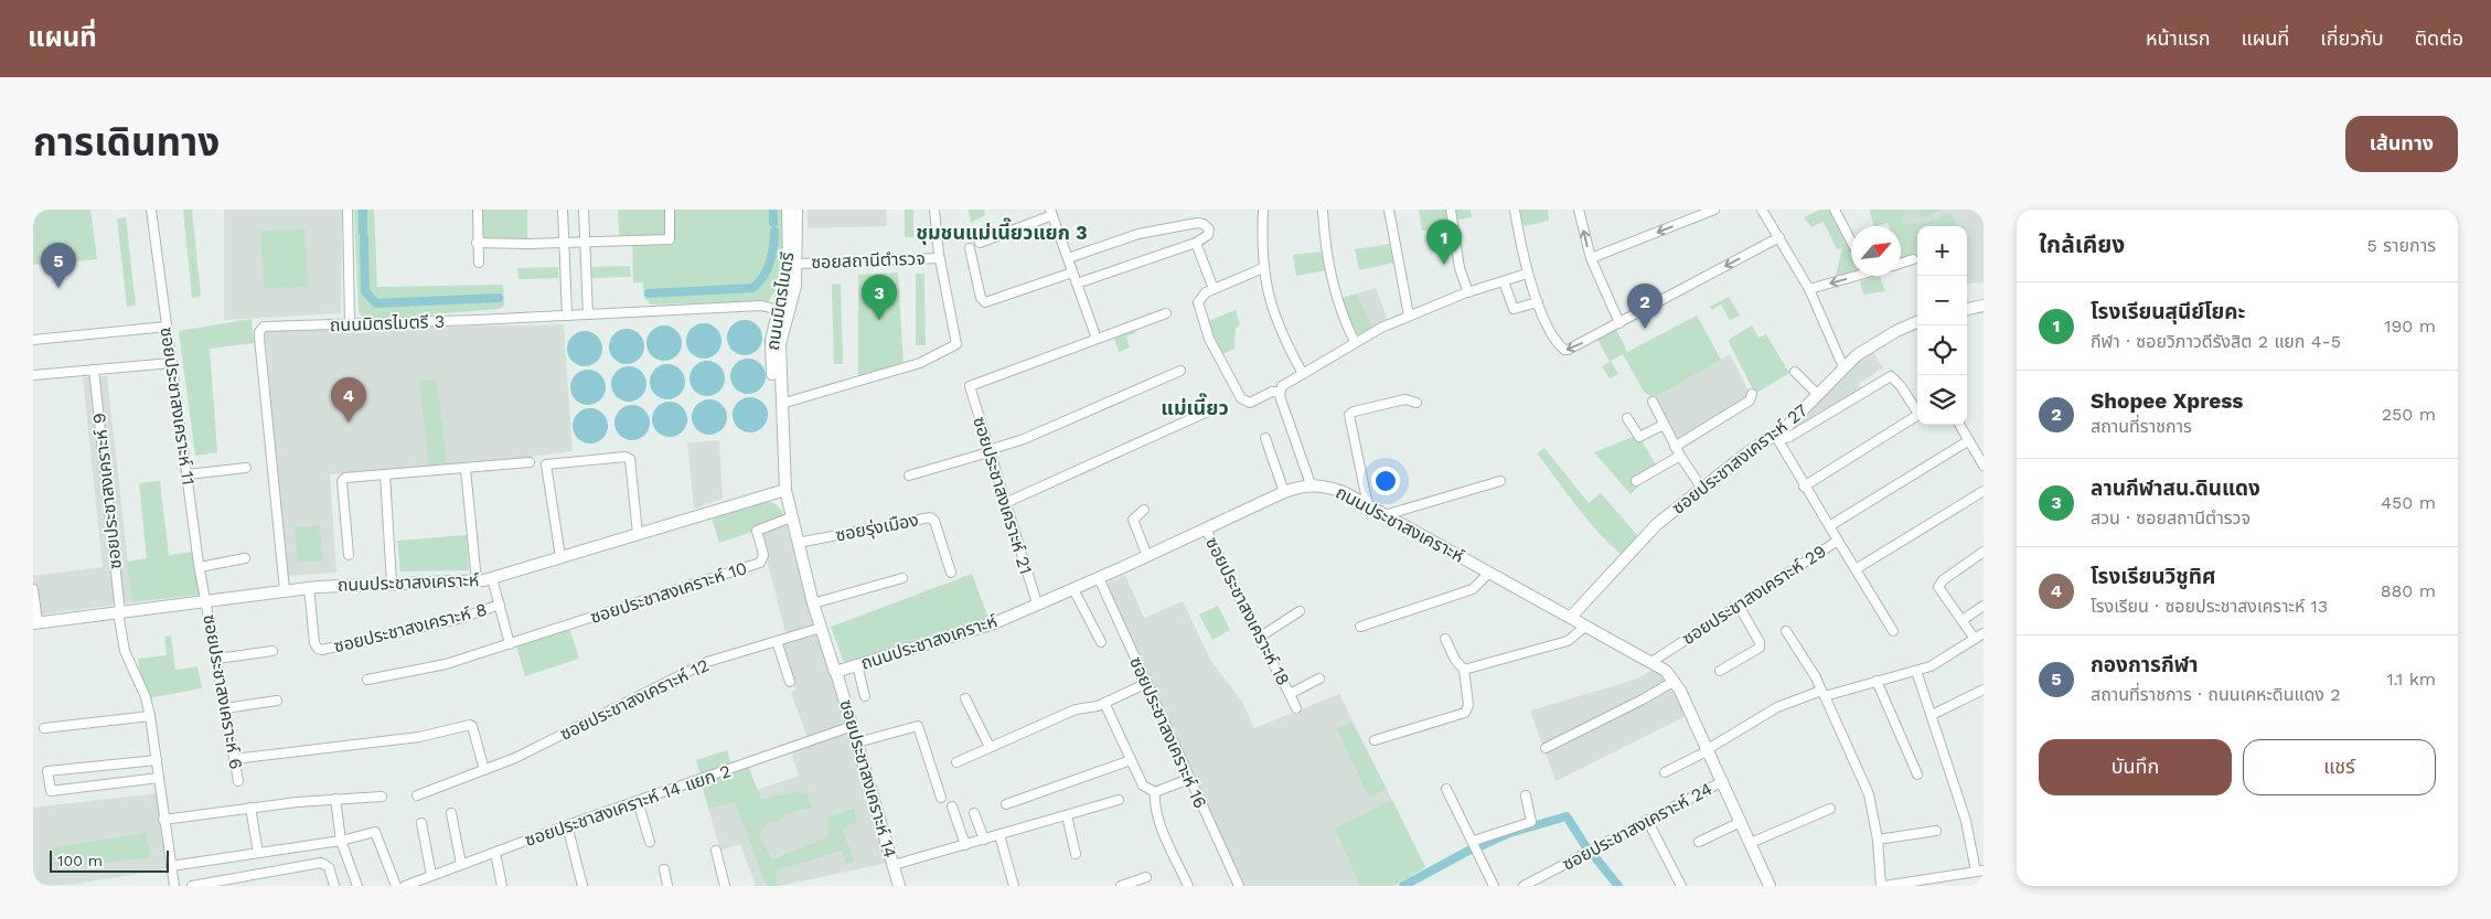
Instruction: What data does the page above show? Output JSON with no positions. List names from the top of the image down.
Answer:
{
  "streets": {
    "main road": [
      "ถนนมิตรไมตรี",
      "ซอยประชาสงเคราะห์ 27",
      "ถนนประชาสงเคราะห์",
      "ซอยประชาสงเคราะห์ 14"
    ],
    "street": [
      "ซอยสถานีตำรวจ",
      "ถนนมิตรไมตรี 3",
      "ซอยประชาสงเคราะห์ 11",
      "ซอยประชาสงเคราะห์ 9",
      "ซอยประชาสงเคราะห์ 21",
      "ซอยรุ่งเมือง",
      "ซอยประชาสงเคราะห์ 10",
      "ซอยประชาสงเคราะห์ 29",
      "ซอยประชาสงเคราะห์ 18",
      "ซอยประชาสงเคราะห์ 8",
      "ซอยประชาสงเคราะห์ 6",
      "ซอยประชาสงเคราะห์ 12",
      "ซอยประชาสงเคราะห์ 16",
      "ซอยประชาสงเคราะห์ 14 แยก 2",
      "ซอยประชาสงเคราะห์ 24"
    ]
  },
  "crossings": [
    ["ถนนมิตรไมตรี", "ถนนมิตรไมตรี 3"],
    ["ถนนมิตรไมตรี", "ถนนประชาสงเคราะห์"],
    ["ถนนมิตรไมตรี 3", "ถนนประชาสงเคราะห์"],
    ["ซอยประชาสงเคราะห์ 11", "ถนนประชาสงเคราะห์"],
    ["ซอยประชาสงเคราะห์ 11", "ซอยประชาสงเคราะห์ 6"],
    ["ซอยประชาสงเคราะห์ 27", "ถนนประชาสงเคราะห์"],
    ["ซอยประชาสงเคราะห์ 27", "ซอยประชาสงเคราะห์ 29"],
    ["ซอยประชาสงเคราะห์ 9", "ถนนประชาสงเคราะห์"],
    ["ซอยประชาสงเคราะห์ 21", "ถนนประชาสงเคราะห์"],
    ["ถนนประชาสงเคราะห์", "ซอยรุ่งเมือง"],
    ["ถนนประชาสงเคราะห์", "ซอยประชาสงเคราะห์ 10"],
    ["ถนนประชาสงเคราะห์", "ซอยประชาสงเคราะห์ 29"],
    ["ถนนประชาสงเคราะห์", "ซอยประชาสงเคราะห์ 18"],
    ["ถนนประชาสงเคราะห์", "ซอยประชาสงเคราะห์ 8"],
    ["ถนนประชาสงเคราะห์", "ซอยประชาสงเคราะห์ 6"],
    ["ถนนประชาสงเคราะห์", "ซอยประชาสงเคราะห์ 12"],
    ["ถนนประชาสงเคราะห์", "ซอยประชาสงเคราะห์ 16"],
    ["ถนนประชาสงเคราะห์", "ซอยประชาสงเคราะห์ 14"],
    ["ถนนประชาสงเคราะห์", "ซอยประชาสงเคราะห์ 24"],
    ["ซอยประชาสงเคราะห์ 14", "ซอยประชาสงเคราะห์ 14 แยก 2"]
  ],
  "districts": ["ชุมชนแม่เนี๊ยวแยก 3", "แม่เนี๊ยว"],
  "scale_bar": "100 m",
  "north": "top right",
  "page": {
    "header": "แผนที่",
    "nav": [
      "หน้าแรก",
      "แผนที่",
      "เกี่ยวกับ",
      "ติดต่อ"
    ],
    "title": "การเดินทาง",
    "buttons": [
      "เส้นทาง",
      ["บันทึก", "แชร์"]
    ],
    "heading": ["ใกล้เคียง", "5 รายการ"],
    "pins": [
      "1",
      "5",
      "3",
      "2",
      "4"
    ],
    "map_buttons": ["+", "−"],
    "list": [
      {
        "mark": "1",
        "name": "โรงเรียนสุนีย์โยคะ",
        "note": "กีฬา · ซอยวิภาวดีรังสิต 2 แยก 4-5",
        "value": "190 m"
      },
      {
        "mark": "2",
        "name": "Shopee Xpress",
        "note": "สถานที่ราชการ",
        "value": "250 m"
      },
      {
        "mark": "3",
        "name": "ลานกีฬาสน.ดินแดง",
        "note": "สวน · ซอยสถานีตำรวจ",
        "value": "450 m"
      },
      {
        "mark": "4",
        "name": "โรงเรียนวิชูทิศ",
        "note": "โรงเรียน · ซอยประชาสงเคราะห์ 13",
        "value": "880 m"
      },
      {
        "mark": "5",
        "name": "กองการกีฬา",
        "note": "สถานที่ราชการ · ถนนเคหะดินแดง 2",
        "value": "1.1 km"
      }
    ],
    "scale": "100 m"
  }
}
